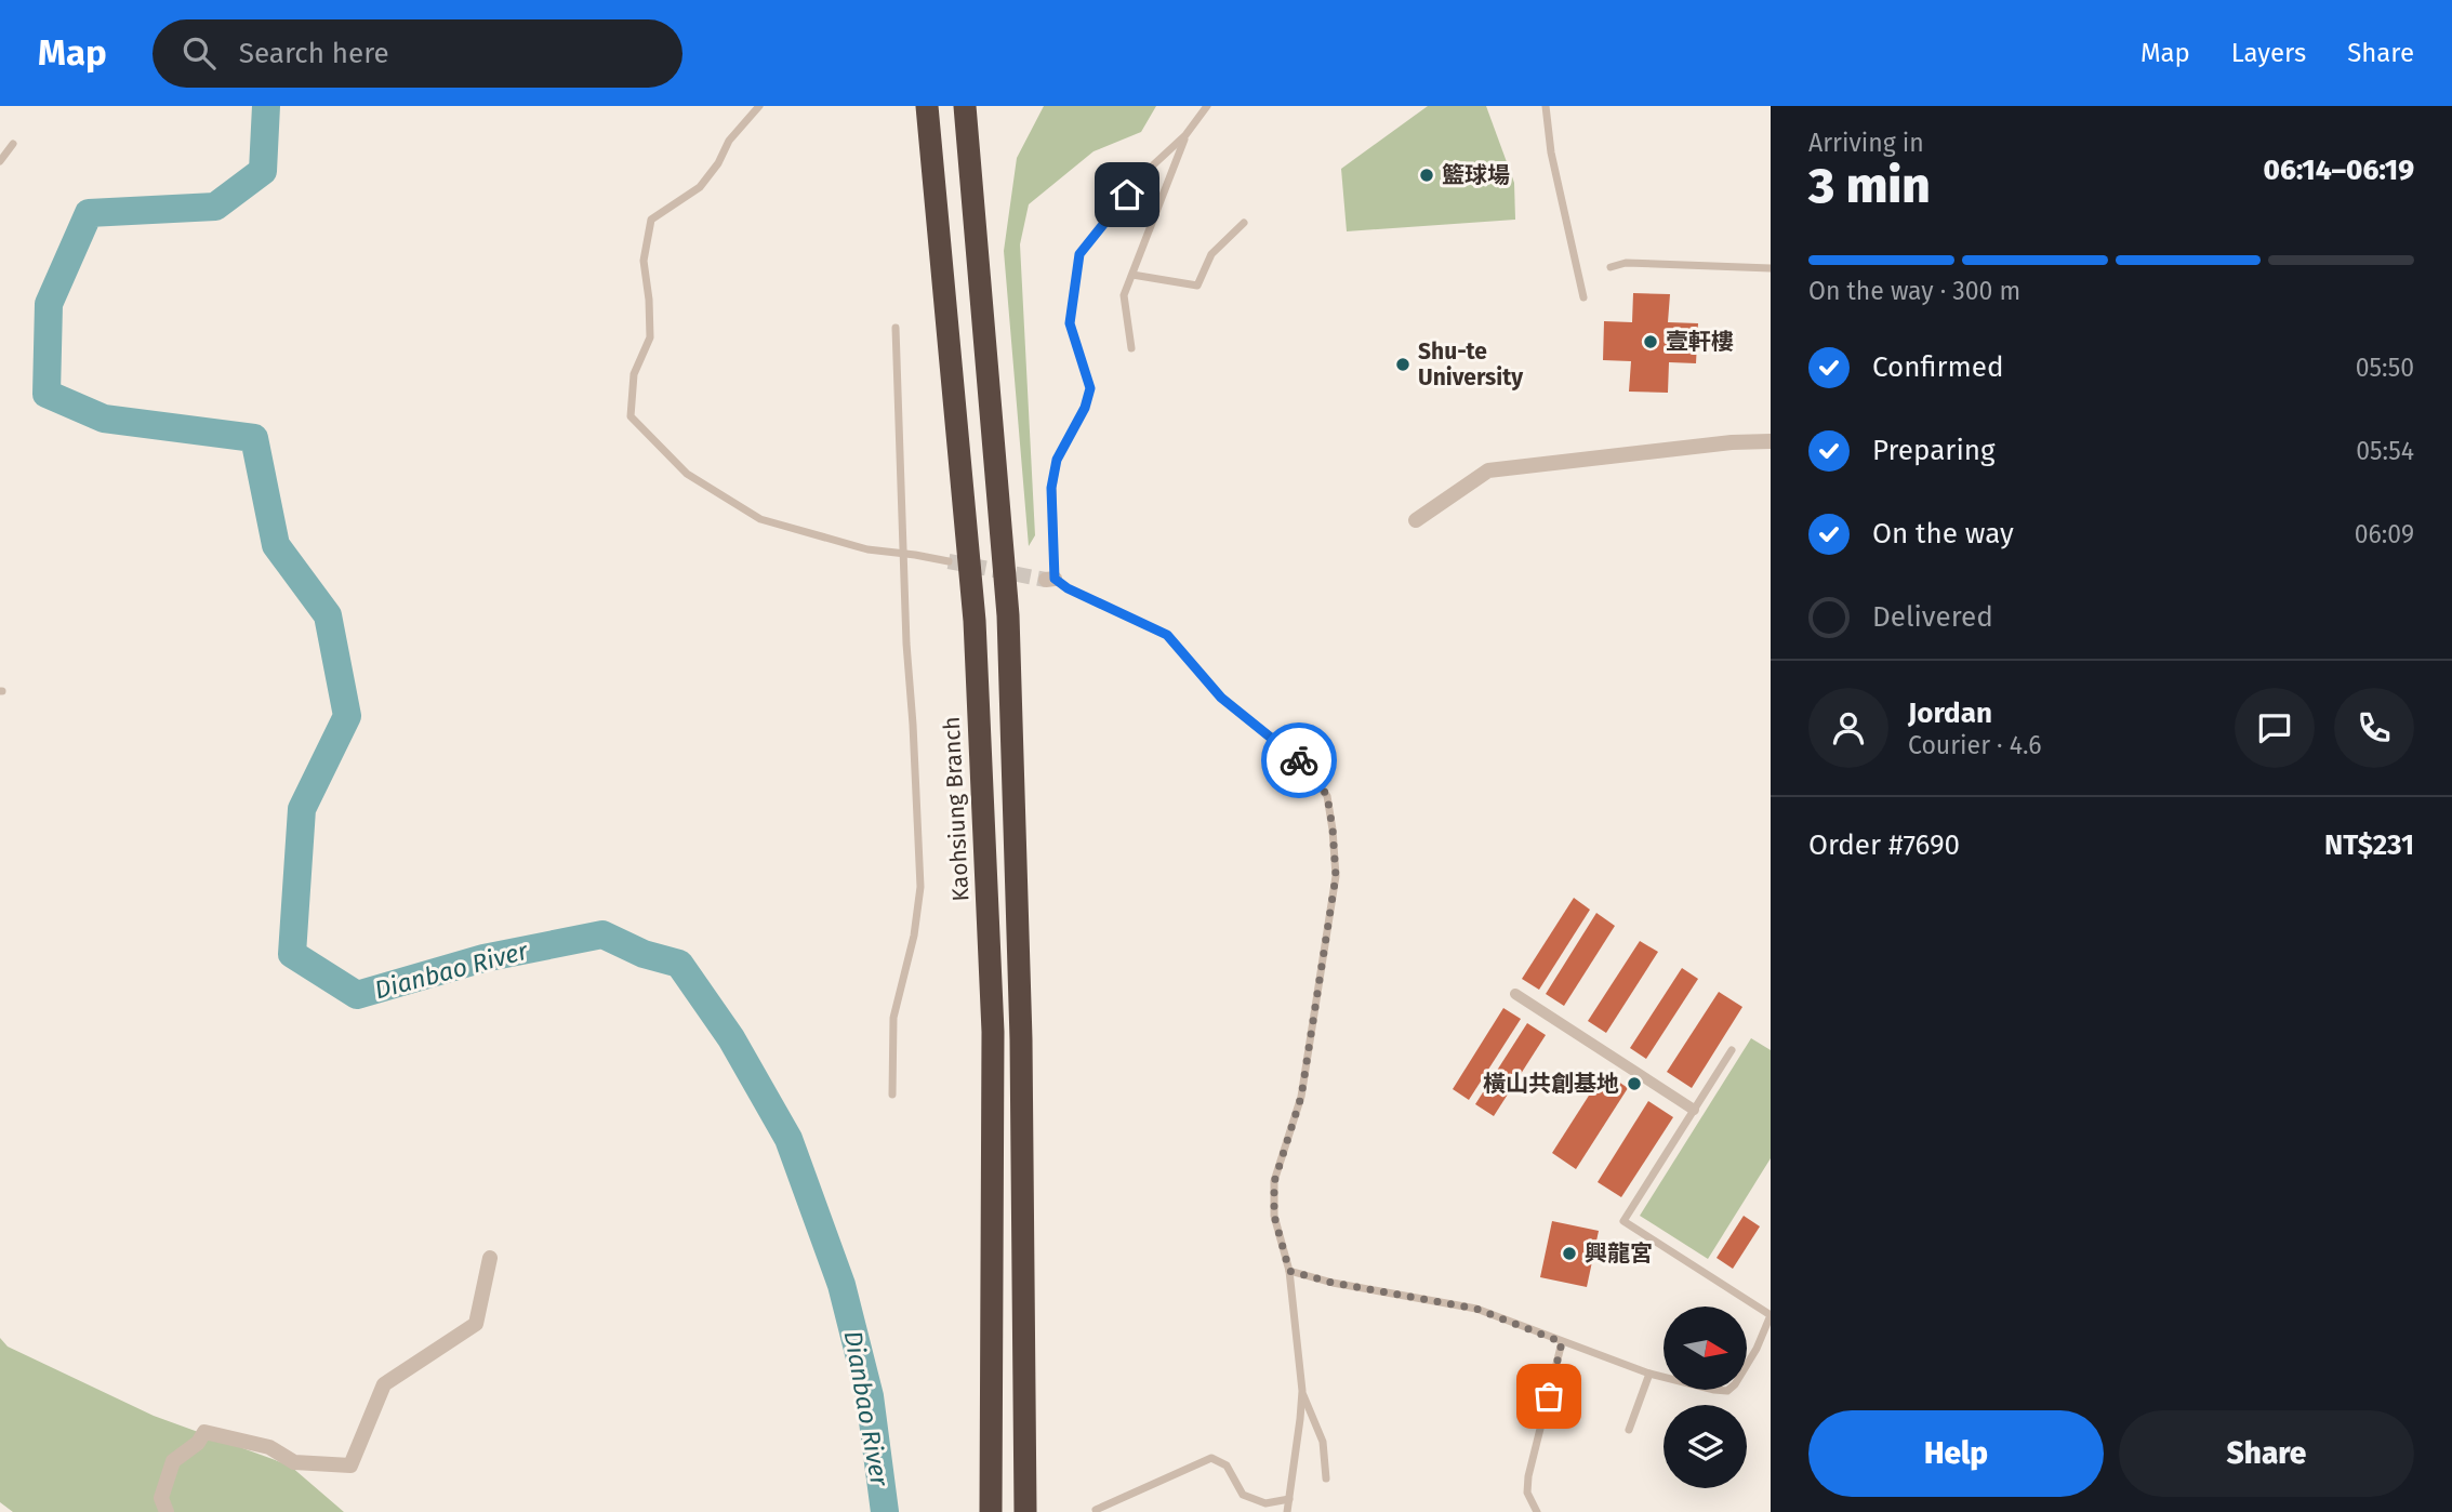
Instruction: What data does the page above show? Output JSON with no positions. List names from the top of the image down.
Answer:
{
  "streets": {
    "highway": ["Kaohsiung Branch"]
  },
  "water": ["Dianbao River"],
  "places": [
    "籃球場",
    "壹軒樓",
    "Shu-te University",
    "橫山共創基地",
    "興龍宮"
  ],
  "north": "right",
  "page": {
    "header": "Map",
    "search": "Search here",
    "nav": ["Map", "Layers", "Share"],
    "heading": ["3 min", "Arriving in", "06:14–06:19"],
    "panel": [
      "Jordan",
      "Courier · 4.6",
      "Order #7690",
      "NT$231"
    ],
    "bar": "On the way · 300 m",
    "list": [
      ["Confirmed", "05:50"],
      ["Preparing", "05:54"],
      ["On the way", "06:09"],
      "Delivered"
    ],
    "buttons": ["Help", "Share"]
  }
}
